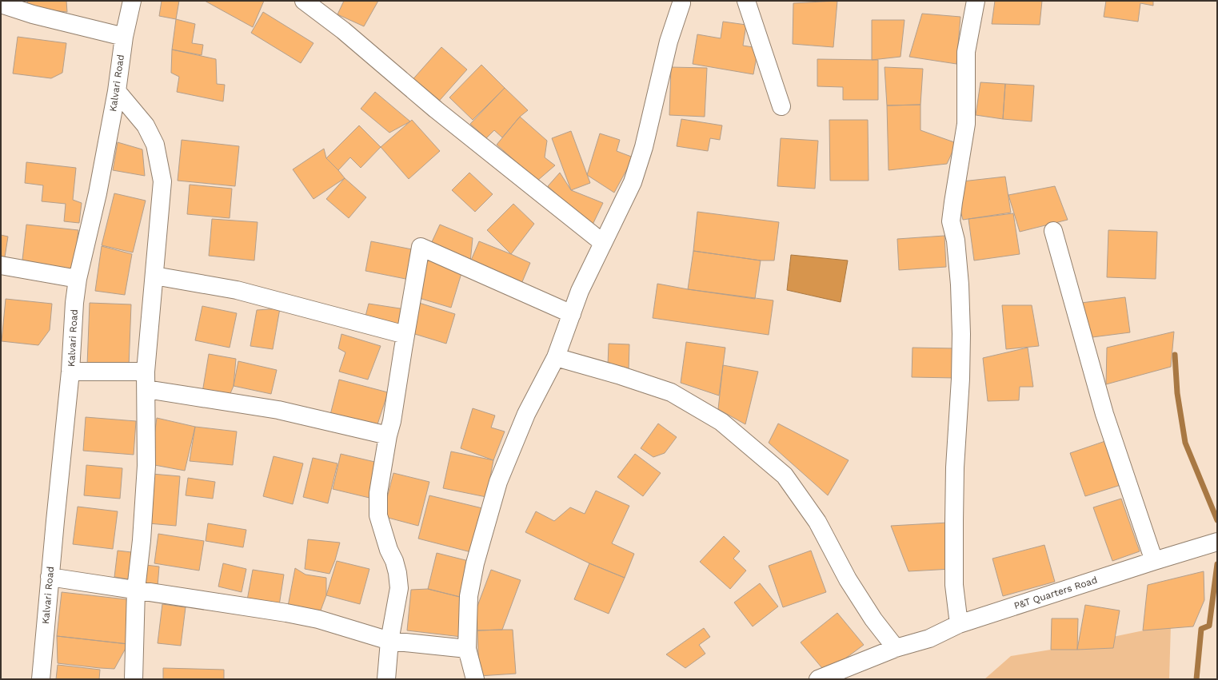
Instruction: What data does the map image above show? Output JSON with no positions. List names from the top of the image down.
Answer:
{
  "streets": {
    "street": ["Kalvari Road", "P&T Quarters Road"]
  }
}
